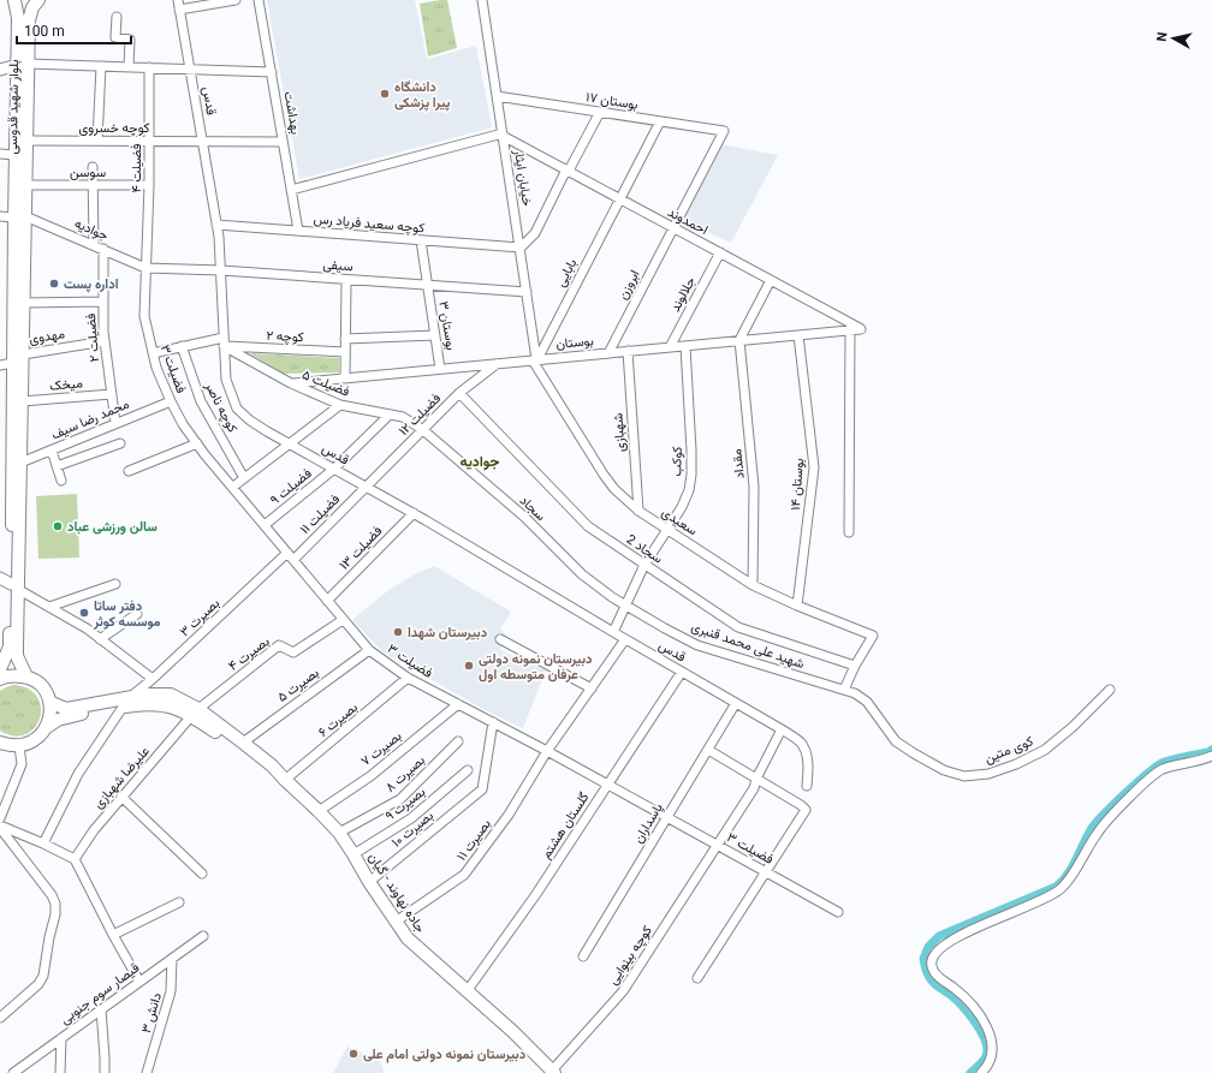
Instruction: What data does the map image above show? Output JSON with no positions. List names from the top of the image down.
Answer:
{
  "streets": {
    "main road": ["بلوار شهید قدوسی", "جاده نهاوند - گیان"],
    "street": [
      "قدس",
      "بوستان ۱۷",
      "بهداشت",
      "کوچه خسروی",
      "فضیلت ۴",
      "سوسن",
      "خیابان ایثار",
      "احمدوند",
      "کوچه سعید فریاد رس",
      "جوادیه",
      "سیفی",
      "بابایی",
      "ابروزن",
      "جلالوند",
      "بوستان ۳",
      "مهدوی",
      "کوچه ۲",
      "فضیلت ۲",
      "بوستان",
      "فضیلت ۳",
      "فضیلت ۵",
      "میخک",
      "کوچه ناصر",
      "فضیلت ۱۲",
      "محمد رضا سیف",
      "شهبازی",
      "کوکب",
      "مقداد",
      "بوستان ۱۴",
      "فضیلت ۹",
      "سجاد",
      "فضیلت ۱۱",
      "سعیدی",
      "فضیلت ۱۳",
      "سجاد 2",
      "بصیرت ۳",
      "شهید علی محمد قنبری",
      "بصیرت ۴",
      "بصیرت ۵",
      "بصیرت ۶",
      "بصیرت ۷",
      "کوی متین",
      "بصیرت ۸",
      "علیرضا شهبازی",
      "بصیرت ۹",
      "پاسداران",
      "گلستان هشتم",
      "بصیرت ۱۰",
      "بصیرت ۱۱",
      "کوچه بینوایی",
      "قیصار سوم جنوبی",
      "دانش ۳"
    ]
  },
  "crossings": [
    ["قدس", "کوچه خسروی"],
    ["قدس", "کوچه سعید فریاد رس"],
    ["قدس", "سیفی"],
    ["قدس", "کوچه ۲"],
    ["قدس", "فضیلت ۵"],
    ["قدس", "فضیلت ۱۲"],
    ["قدس", "کوکب"],
    ["قدس", "فضیلت ۹"],
    ["قدس", "فضیلت ۱۱"],
    ["قدس", "فضیلت ۱۳"],
    ["قدس", "پاسداران"],
    ["قدس", "گلستان هشتم"],
    ["قدس", "بصیرت ۱۱"],
    ["بوستان ۱۷", "خیابان ایثار"],
    ["بوستان ۱۷", "بابایی"],
    ["بوستان ۱۷", "ابروزن"],
    ["بلوار شهید قدوسی", "کوچه خسروی"],
    ["بلوار شهید قدوسی", "سوسن"],
    ["بلوار شهید قدوسی", "جوادیه"],
    ["بلوار شهید قدوسی", "مهدوی"],
    ["بلوار شهید قدوسی", "میخک"],
    ["بلوار شهید قدوسی", "محمد رضا سیف"],
    ["بهداشت", "کوچه خسروی"],
    ["بهداشت", "کوچه سعید فریاد رس"],
    ["کوچه خسروی", "فضیلت ۴"],
    ["فضیلت ۴", "سوسن"],
    ["فضیلت ۴", "جوادیه"],
    ["فضیلت ۴", "سیفی"],
    ["فضیلت ۴", "فضیلت ۳"],
    ["خیابان ایثار", "احمدوند"],
    ["خیابان ایثار", "کوچه سعید فریاد رس"],
    ["خیابان ایثار", "سیفی"],
    ["خیابان ایثار", "بابایی"],
    ["خیابان ایثار", "بوستان"],
    ["خیابان ایثار", "سعیدی"],
    ["احمدوند", "بابایی"],
    ["احمدوند", "ابروزن"],
    ["احمدوند", "جلالوند"],
    ["احمدوند", "بوستان"],
    ["کوچه سعید فریاد رس", "بوستان ۳"],
    ["جوادیه", "سیفی"],
    ["جوادیه", "فضیلت ۲"],
    ["جوادیه", "فضیلت ۳"],
    ["سیفی", "بوستان ۳"],
    ["سیفی", "فضیلت ۳"],
    ["بابایی", "بوستان"],
    ["بابایی", "سعیدی"],
    ["ابروزن", "بوستان"],
    ["جلالوند", "بوستان"],
    ["بوستان ۳", "بوستان"],
    ["مهدوی", "فضیلت ۲"],
    ["کوچه ۲", "فضیلت ۳"],
    ["کوچه ۲", "فضیلت ۵"],
    ["کوچه ۲", "کوچه ناصر"],
    ["فضیلت ۲", "میخک"],
    ["فضیلت ۲", "محمد رضا سیف"],
    ["بوستان", "فضیلت ۵"],
    ["بوستان", "فضیلت ۱۲"],
    ["بوستان", "شهبازی"],
    ["بوستان", "کوکب"],
    ["بوستان", "مقداد"],
    ["بوستان", "بوستان ۱۴"],
    ["بوستان", "سعیدی"],
    ["فضیلت ۳", "محمد رضا سیف"],
    ["فضیلت ۳", "فضیلت ۹"],
    ["فضیلت ۳", "فضیلت ۱۱"],
    ["فضیلت ۳", "فضیلت ۱۳"],
    ["فضیلت ۳", "بصیرت ۳"],
    ["فضیلت ۳", "بصیرت ۴"],
    ["فضیلت ۳", "بصیرت ۵"],
    ["فضیلت ۳", "بصیرت ۶"],
    ["فضیلت ۳", "بصیرت ۷"],
    ["فضیلت ۳", "پاسداران"],
    ["فضیلت ۳", "گلستان هشتم"],
    ["فضیلت ۳", "بصیرت ۱۰"],
    ["فضیلت ۳", "بصیرت ۱۱"],
    ["فضیلت ۳", "کوچه بینوایی"],
    ["فضیلت ۵", "فضیلت ۱۲"],
    ["فضیلت ۵", "فضیلت ۹"],
    ["فضیلت ۵", "سجاد"],
    ["فضیلت ۱۲", "سجاد"],
    ["فضیلت ۱۲", "فضیلت ۱۱"],
    ["فضیلت ۱۲", "سجاد 2"],
    ["شهبازی", "سعیدی"],
    ["کوکب", "سجاد"],
    ["کوکب", "سعیدی"],
    ["کوکب", "سجاد 2"],
    ["کوکب", "شهید علی محمد قنبری"],
    ["مقداد", "سعیدی"],
    ["بوستان ۱۴", "سعیدی"],
    ["سجاد", "شهید علی محمد قنبری"],
    ["فضیلت ۱۱", "بصیرت ۳"],
    ["سعیدی", "سجاد 2"],
    ["بصیرت ۳", "جاده نهاوند - گیان"],
    ["شهید علی محمد قنبری", "کوی متین"],
    ["بصیرت ۴", "علیرضا شهبازی"],
    ["بصیرت ۴", "جاده نهاوند - گیان"],
    ["بصیرت ۵", "جاده نهاوند - گیان"],
    ["بصیرت ۶", "جاده نهاوند - گیان"],
    ["بصیرت ۷", "جاده نهاوند - گیان"],
    ["بصیرت ۸", "جاده نهاوند - گیان"],
    ["علیرضا شهبازی", "جاده نهاوند - گیان"],
    ["بصیرت ۹", "جاده نهاوند - گیان"],
    ["گلستان هشتم", "جاده نهاوند - گیان"],
    ["بصیرت ۱۰", "جاده نهاوند - گیان"],
    ["بصیرت ۱۱", "جاده نهاوند - گیان"],
    ["جاده نهاوند - گیان", "کوچه بینوایی"],
    ["قیصار سوم جنوبی", "دانش ۳"]
  ],
  "districts": ["جوادیه"],
  "places": [
    "دانشگاه پیرا پزشکی",
    "اداره پست",
    "سالن ورزشی عباد",
    "دفتر ساتا موسسه کوثر",
    "دبیرستان شهدا",
    "دبیرستان نمونه دولتی عرفان متوسطه اول",
    "دبیرستان نمونه دولتی امام علی"
  ],
  "scale_bar": "100 m",
  "north": "left"
}
